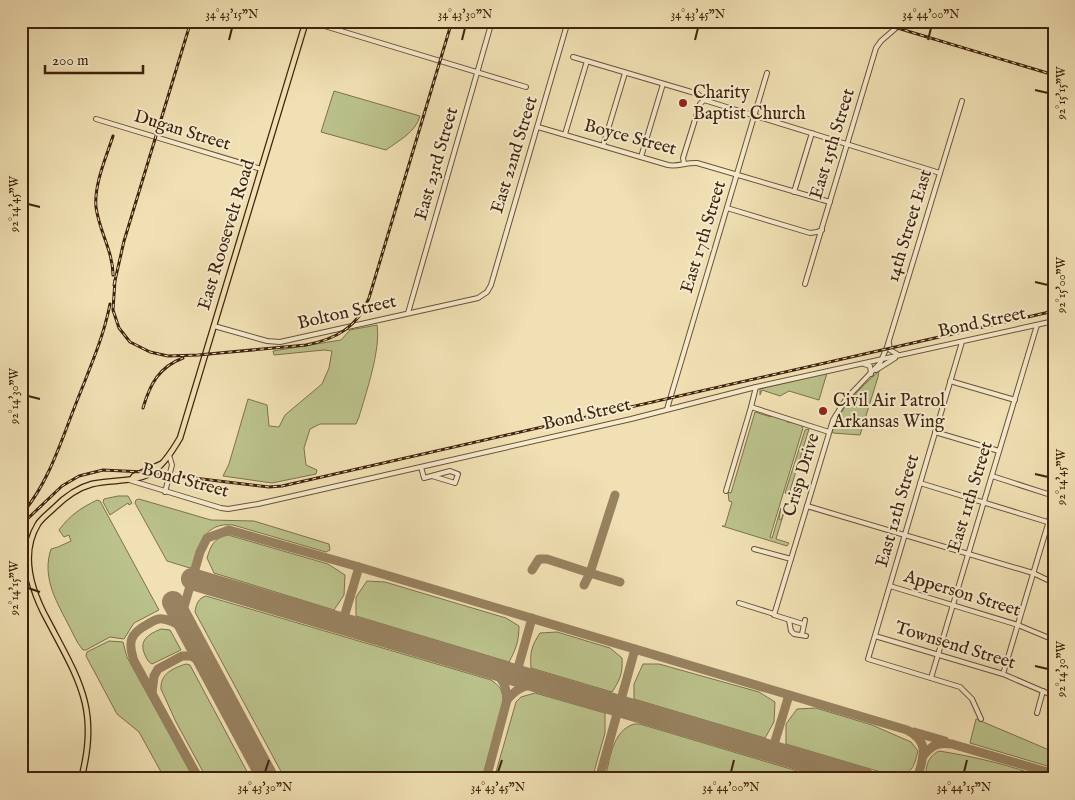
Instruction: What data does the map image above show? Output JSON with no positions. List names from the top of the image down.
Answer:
{
  "streets": {
    "main road": ["East Roosevelt Road"],
    "street": [
      "Dugan Street",
      "Boyce Street",
      "East 15th Street",
      "East 22nd Street",
      "East 23rd Street",
      "14th Street East",
      "East 17th Street",
      "Bolton Street",
      "Bond Street",
      "Crisp Drive",
      "East 11th Street",
      "East 12th Street",
      "Apperson Street",
      "Townsend Street"
    ]
  },
  "crossings": [
    ["Dugan Street", "East Roosevelt Road"],
    ["Boyce Street", "East 15th Street"],
    ["Boyce Street", "East 22nd Street"],
    ["Boyce Street", "East 17th Street"],
    ["East 22nd Street", "Bolton Street"],
    ["East 23rd Street", "Bolton Street"],
    ["14th Street East", "Bond Street"],
    ["14th Street East", "Crisp Drive"],
    ["East Roosevelt Road", "Bolton Street"],
    ["East Roosevelt Road", "Bond Street"],
    ["East 17th Street", "Bond Street"],
    ["Bond Street", "Crisp Drive"],
    ["Bond Street", "East 11th Street"],
    ["Bond Street", "East 12th Street"],
    ["East 11th Street", "East 12th Street"],
    ["East 11th Street", "Apperson Street"],
    ["East 11th Street", "Townsend Street"],
    ["East 12th Street", "Apperson Street"],
    ["East 12th Street", "Townsend Street"]
  ],
  "places": ["Charity Baptist Church", "Civil Air Patrol Arkansas Wing"],
  "scale_bar": "200 m",
  "coordinates": [
    "34°43'15\"N",
    "34°43'30\"N",
    "34°43'45\"N",
    "34°44'00\"N",
    "92°15'15\"W",
    "92°14'45\"W",
    "92°15'00\"W",
    "92°14'30\"W",
    "92°14'15\"W",
    "34°44'15\"N"
  ]
}
